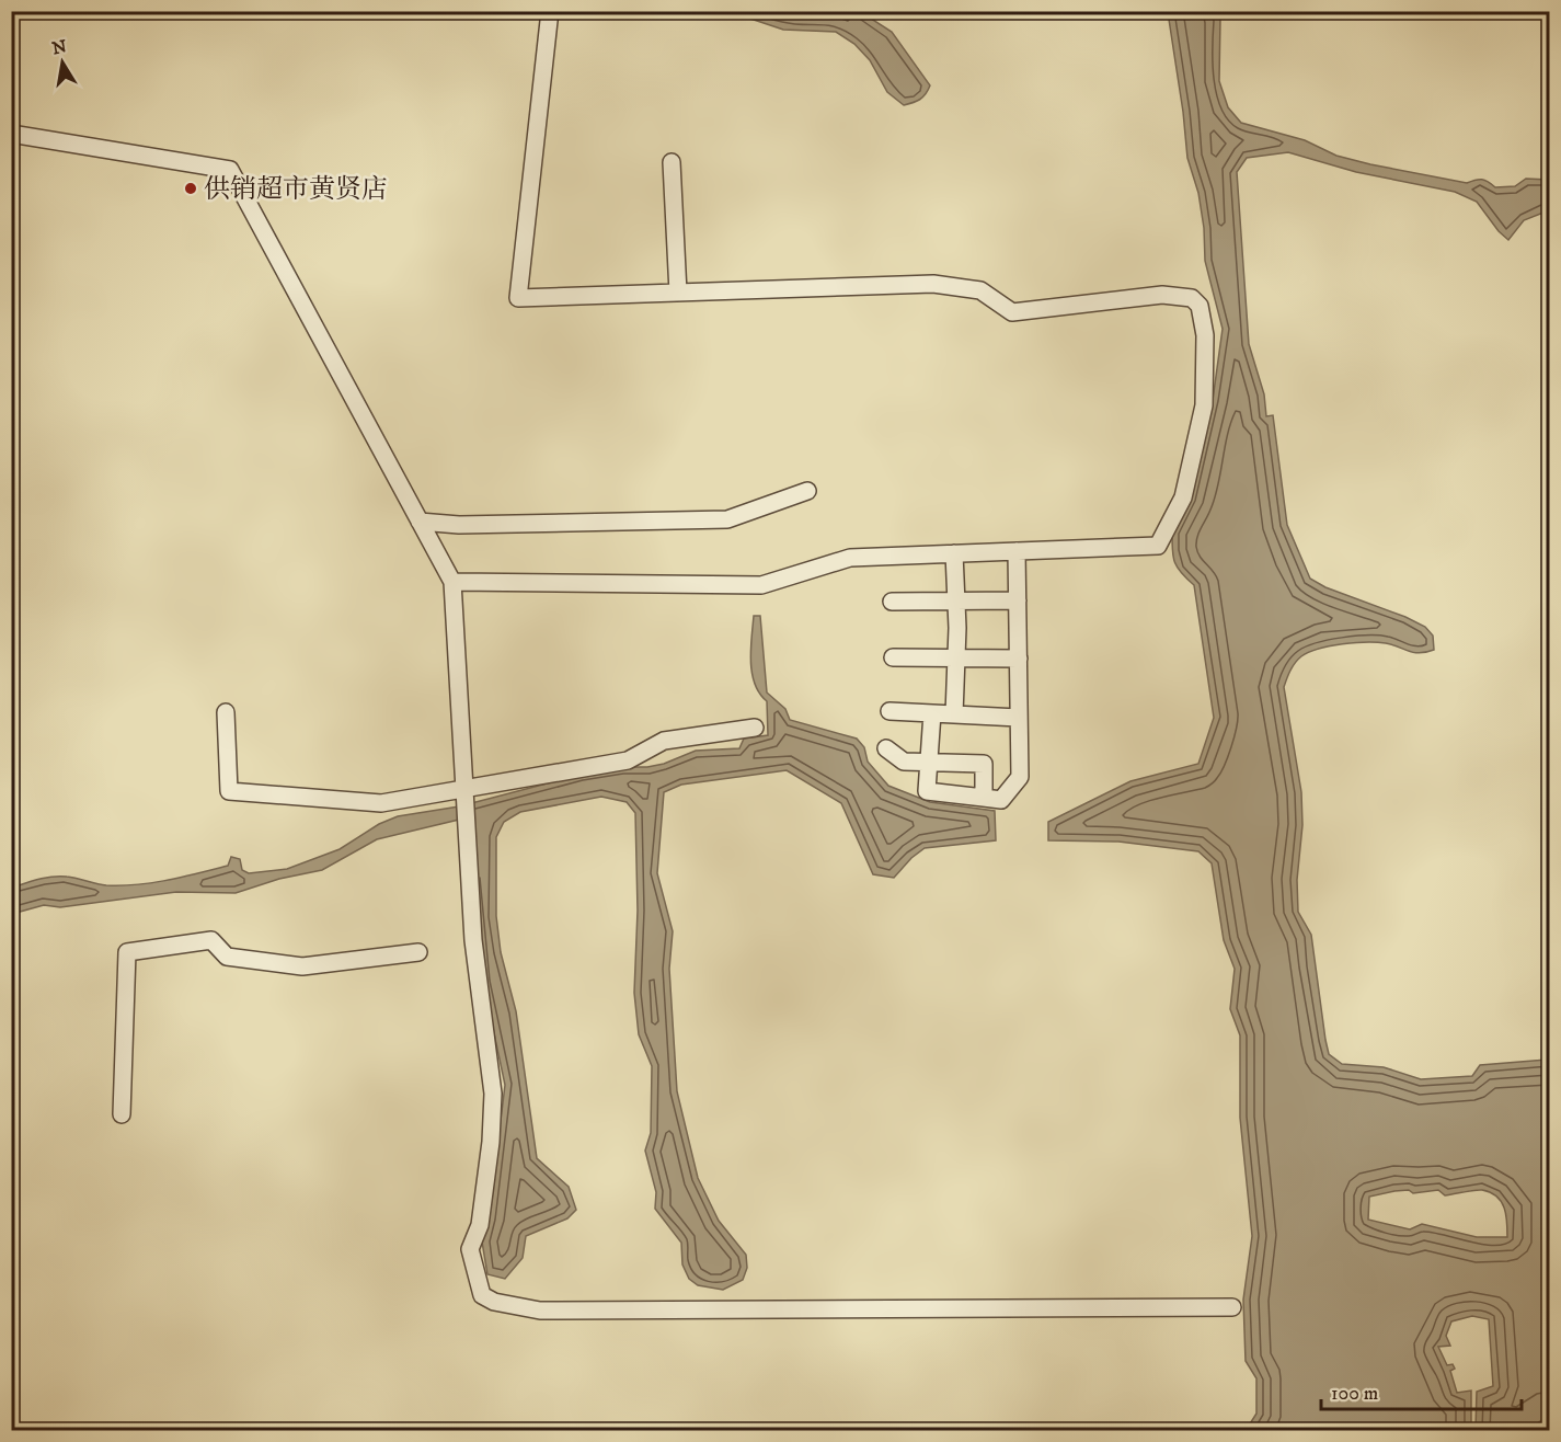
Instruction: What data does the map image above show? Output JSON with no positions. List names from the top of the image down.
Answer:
{
  "places": ["供销超市黄贤店"],
  "scale_bar": "100 m",
  "north": "top"
}
